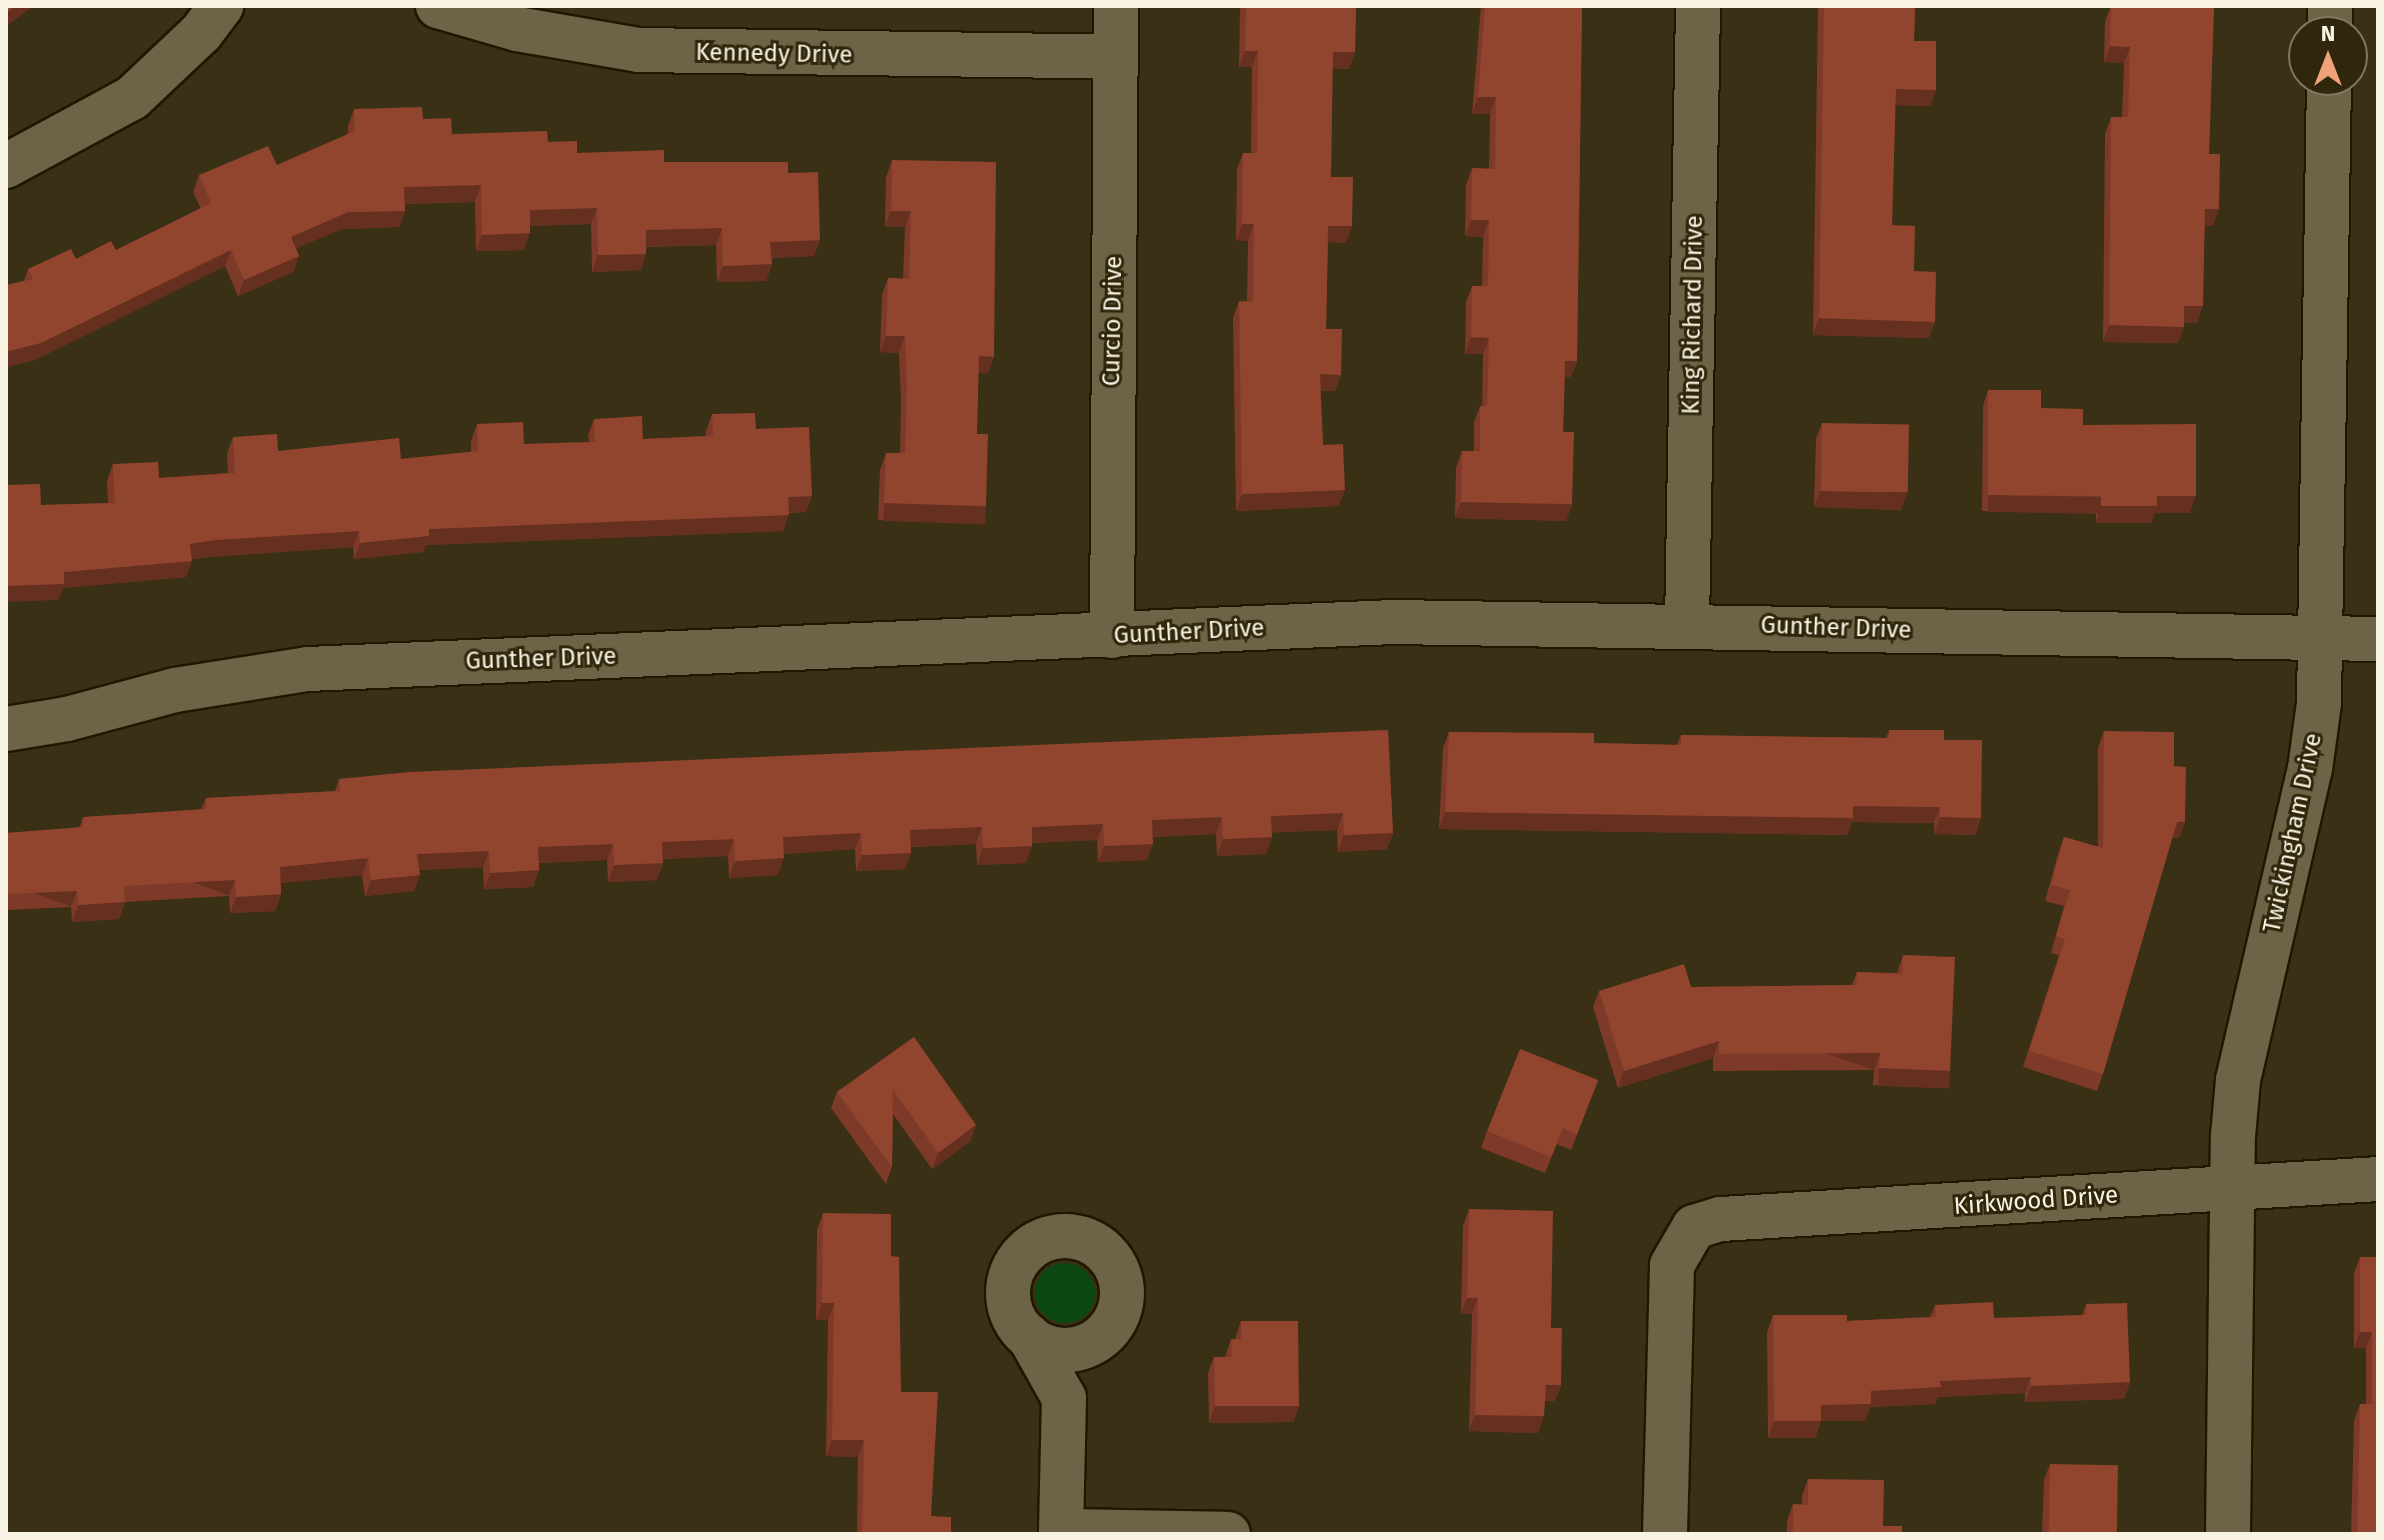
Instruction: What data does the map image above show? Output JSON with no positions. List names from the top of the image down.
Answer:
{
  "streets": {
    "street": [
      "Kennedy Drive",
      "King Richard Drive",
      "Curcio Drive",
      "Gunther Drive",
      "Twickingham Drive",
      "Kirkwood Drive"
    ]
  },
  "crossings": [
    ["Kennedy Drive", "Curcio Drive"],
    ["King Richard Drive", "Gunther Drive"],
    ["Curcio Drive", "Gunther Drive"],
    ["Gunther Drive", "Twickingham Drive"],
    ["Twickingham Drive", "Kirkwood Drive"]
  ],
  "north": "top"
}
